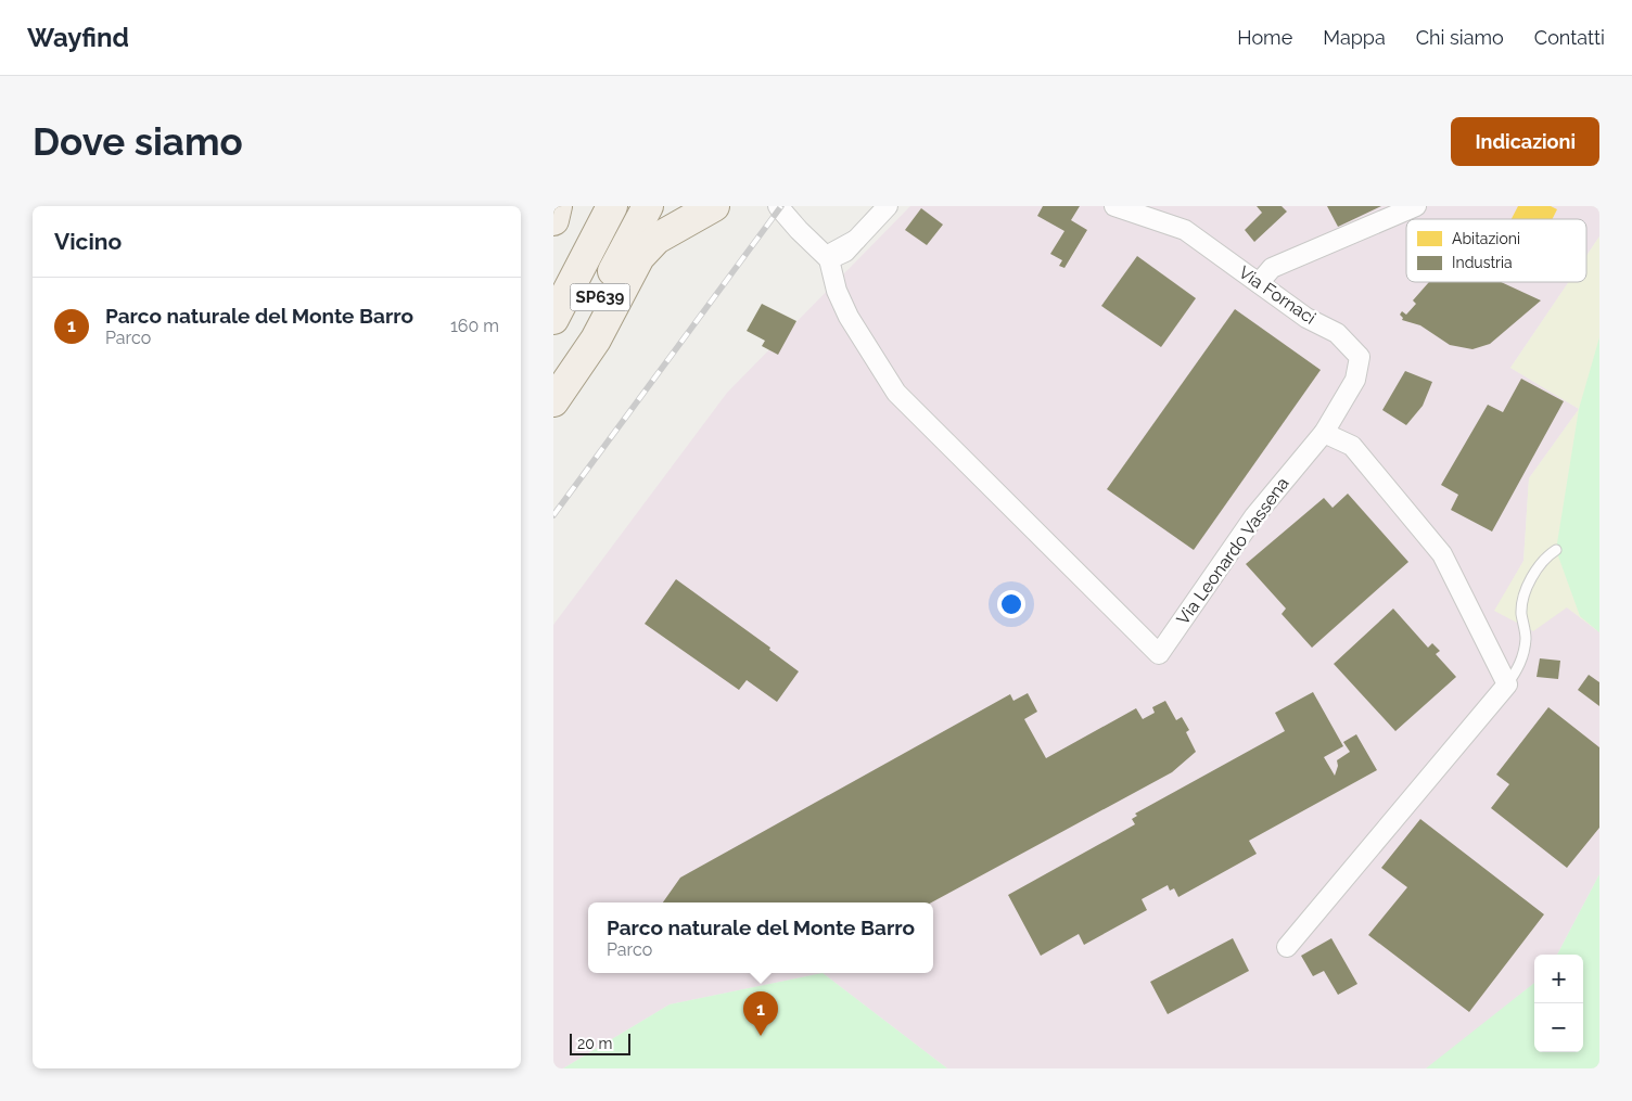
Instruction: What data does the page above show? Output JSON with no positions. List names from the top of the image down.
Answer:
{
  "streets": {
    "main road": ["SP639"],
    "street": ["Via Fornaci", "Via Leonardo Vassena"]
  },
  "crossings": [
    ["Via Fornaci", "Via Leonardo Vassena"]
  ],
  "legend": ["Abitazioni", "Industria"],
  "scale_bar": "20 m",
  "page": {
    "header": "Wayfind",
    "nav": [
      "Home",
      "Mappa",
      "Chi siamo",
      "Contatti"
    ],
    "buttons": "Indicazioni",
    "title": "Dove siamo",
    "heading": "Vicino",
    "list": [
      {
        "mark": "1",
        "name": "Parco naturale del Monte Barro",
        "note": "Parco",
        "value": "160 m"
      }
    ],
    "popup": ["Parco naturale del Monte Barro", "Parco"],
    "map_buttons": ["+", "−"],
    "pins": "1",
    "scale": "20 m"
  }
}
